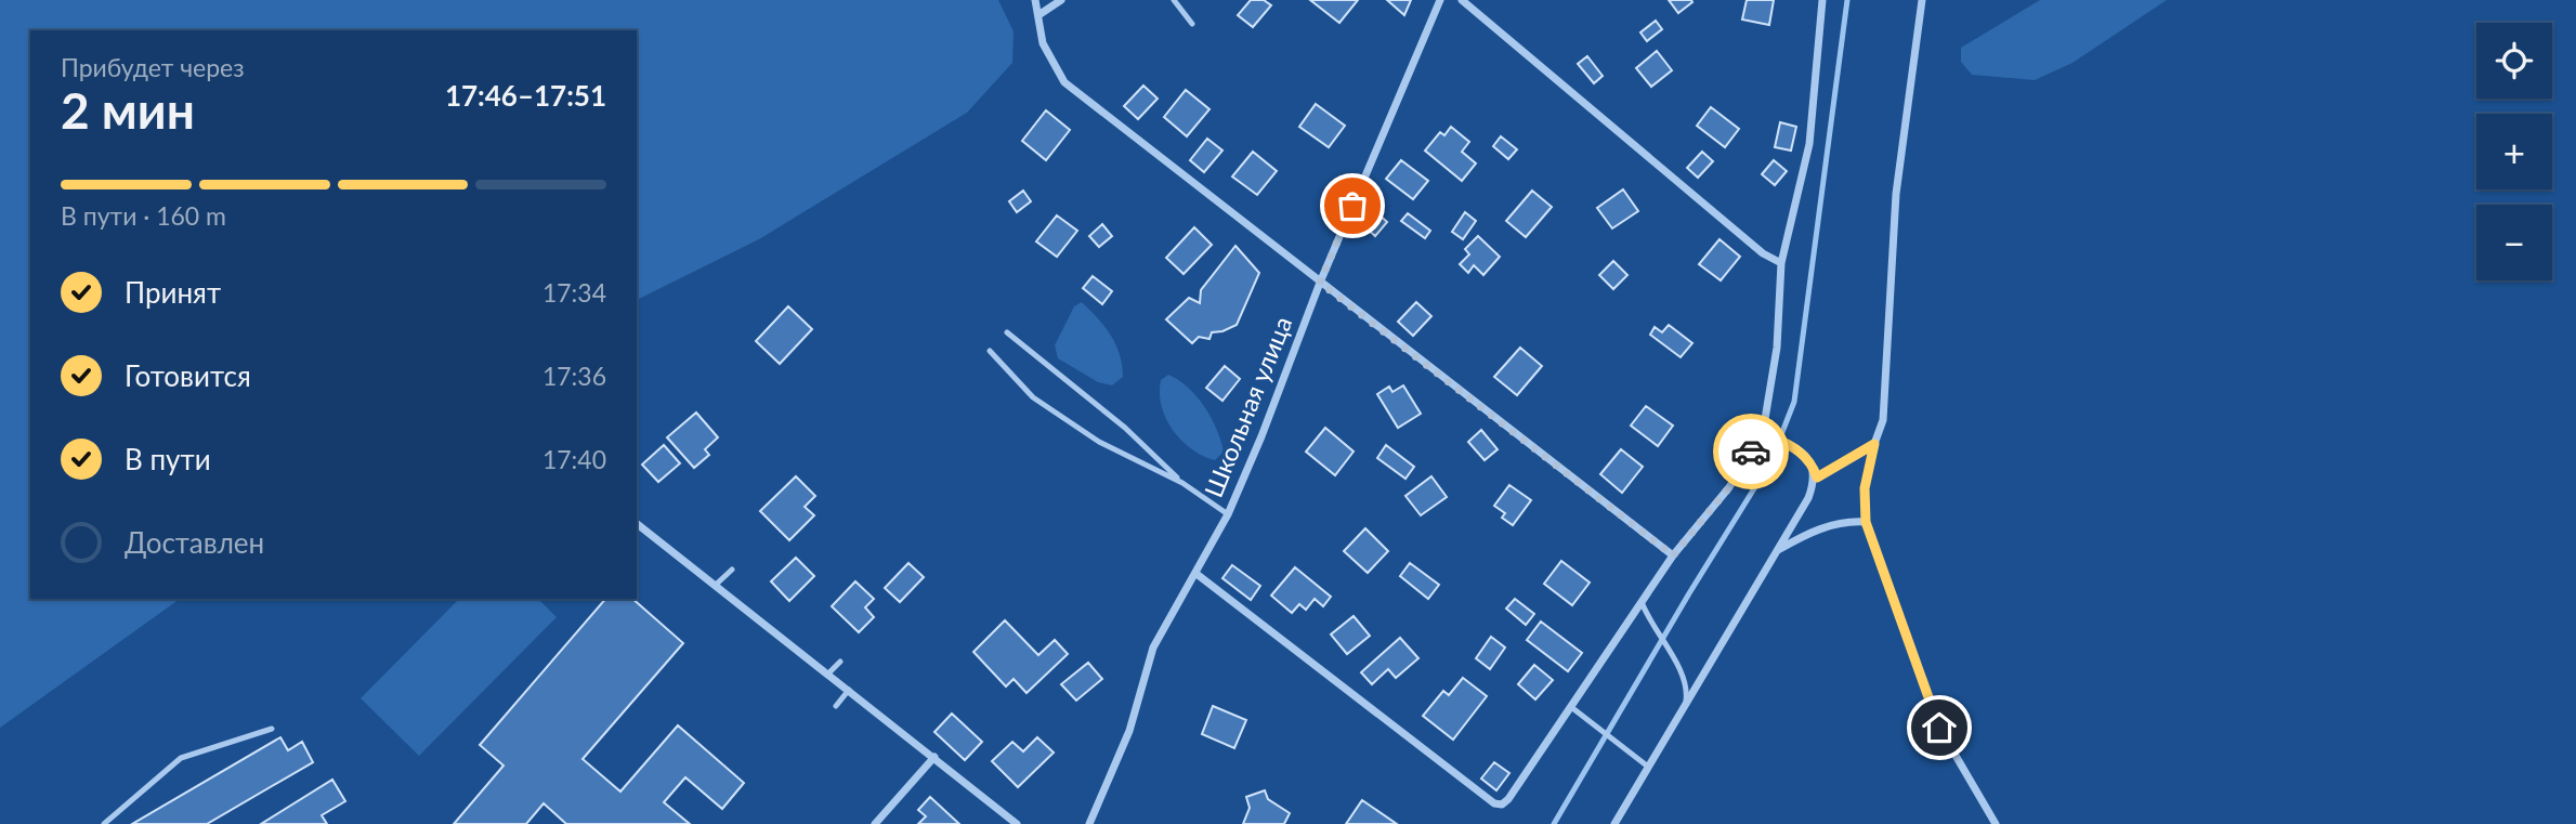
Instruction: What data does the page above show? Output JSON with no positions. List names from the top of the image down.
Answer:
{
  "streets": {
    "street": ["Школьная улица"]
  },
  "page": {
    "map_buttons": ["+", "−"],
    "heading": ["2 мин", "Прибудет через", "17:46–17:51"],
    "bar": "В пути · 160 m",
    "list": [
      ["Принят", "17:34"],
      ["Готовится", "17:36"],
      ["В пути", "17:40"],
      "Доставлен"
    ]
  }
}
